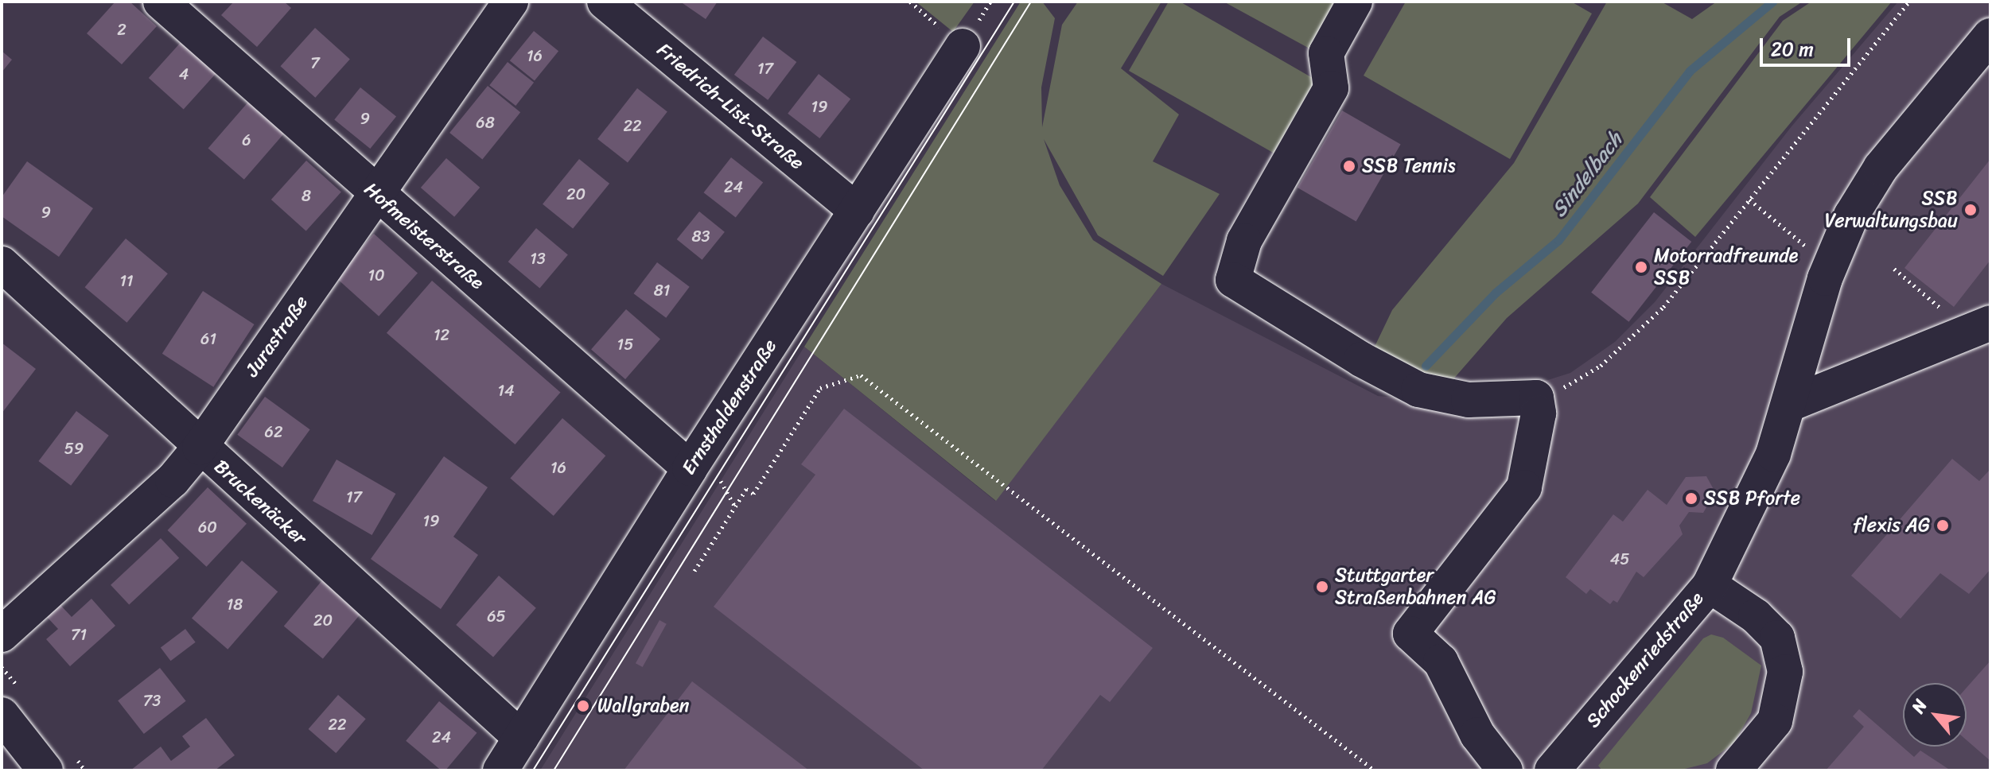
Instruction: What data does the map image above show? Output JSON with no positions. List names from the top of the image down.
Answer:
{
  "streets": {
    "street": [
      "Friedrich-List-Straße",
      "Hofmeisterstraße",
      "Jurastraße",
      "Ernsthaldenstraße",
      "Bruckenäcker",
      "Schockenriedstraße"
    ]
  },
  "crossings": [
    ["Friedrich-List-Straße", "Ernsthaldenstraße"],
    ["Hofmeisterstraße", "Jurastraße"],
    ["Hofmeisterstraße", "Ernsthaldenstraße"],
    ["Jurastraße", "Bruckenäcker"],
    ["Ernsthaldenstraße", "Bruckenäcker"]
  ],
  "water": ["Sindelbach"],
  "places": [
    "SSB Tennis",
    "SSB Verwaltungsbau",
    "Motorradfreunde SSB",
    "SSB Pforte",
    "flexis AG",
    "Stuttgarter Straßenbahnen AG",
    "Wallgraben"
  ],
  "house_numbers": [
    "2",
    "16",
    "7",
    "17",
    "4",
    "19",
    "9",
    "68",
    "22",
    "6",
    "24",
    "20",
    "8",
    "9",
    "83",
    "13",
    "10",
    "11",
    "81",
    "12",
    "61",
    "15",
    "14",
    "62",
    "59",
    "16",
    "17",
    "19",
    "60",
    "45",
    "18",
    "65",
    "20",
    "71",
    "73",
    "22",
    "24"
  ],
  "scale_bar": "20 m",
  "north": "top left"
}
